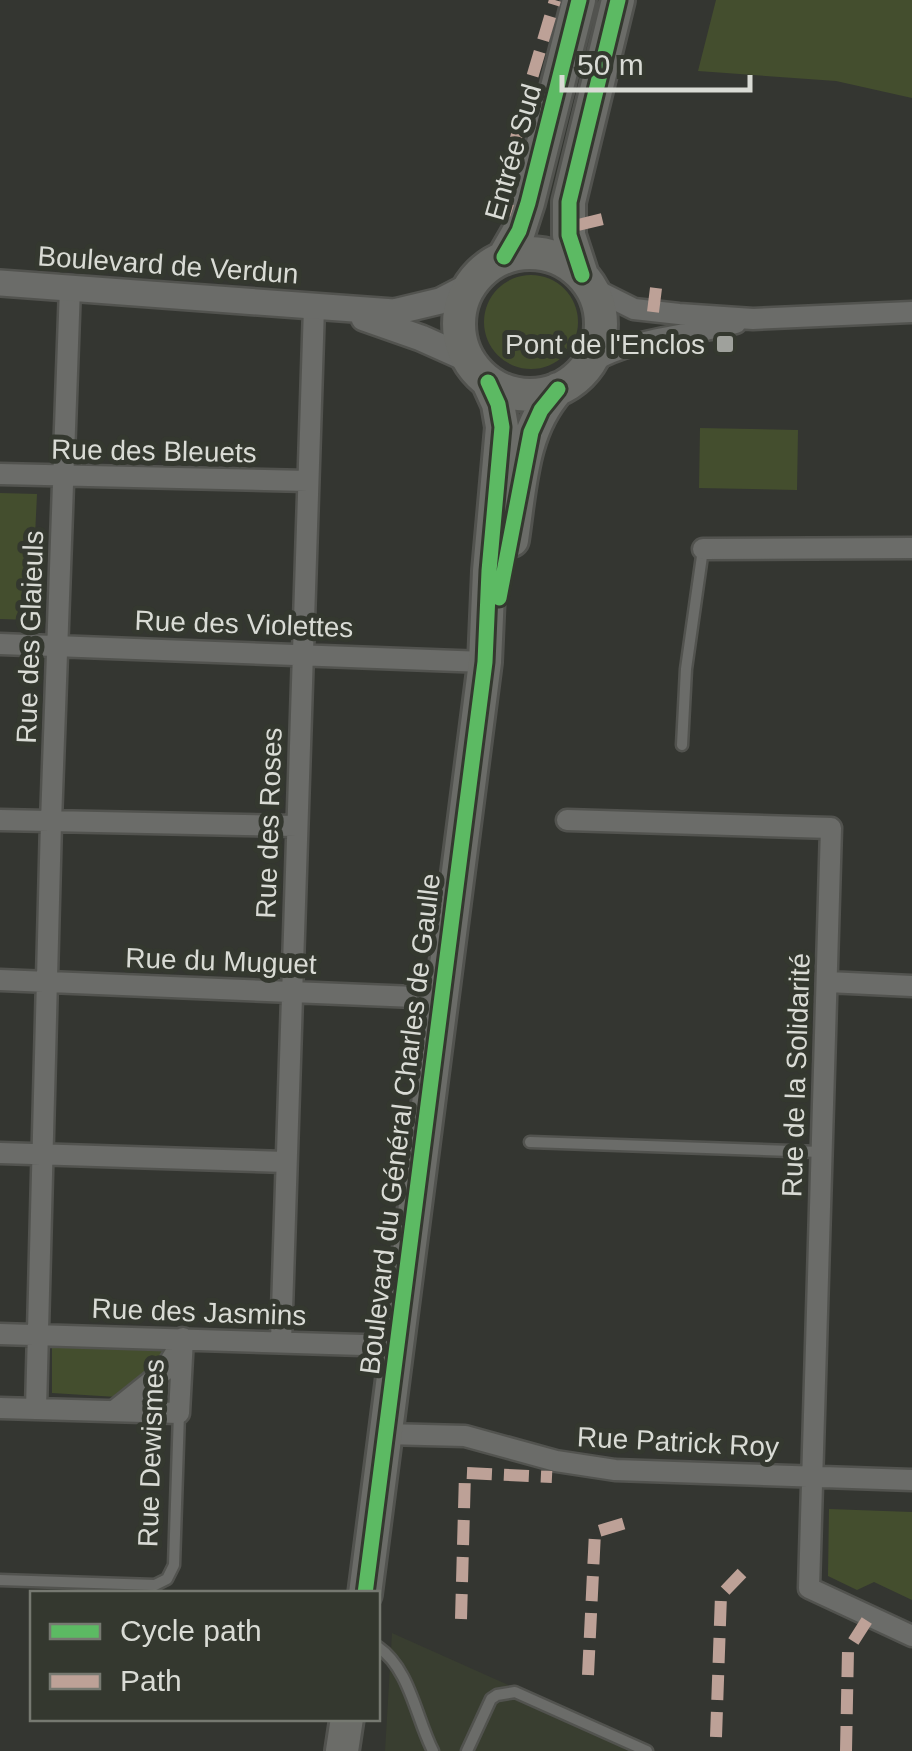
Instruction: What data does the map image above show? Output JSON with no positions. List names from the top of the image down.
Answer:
{
  "streets": {
    "main road": ["Entrée Sud", "Boulevard du Général Charles de Gaulle"],
    "street": [
      "Boulevard de Verdun",
      "Rue des Bleuets",
      "Rue des Violettes",
      "Rue des Glaieuls",
      "Rue des Roses",
      "Rue du Muguet",
      "Rue de la Solidarité",
      "Rue des Jasmins",
      "Rue Patrick Roy",
      "Rue Dewismes"
    ]
  },
  "crossings": [
    ["Entrée Sud", "Boulevard de Verdun"],
    ["Entrée Sud", "Boulevard du Général Charles de Gaulle"],
    ["Boulevard de Verdun", "Rue des Glaieuls"],
    ["Boulevard de Verdun", "Rue des Roses"],
    ["Boulevard de Verdun", "Boulevard du Général Charles de Gaulle"],
    ["Rue des Bleuets", "Rue des Glaieuls"],
    ["Rue des Bleuets", "Rue des Roses"],
    ["Rue des Violettes", "Rue des Glaieuls"],
    ["Rue des Violettes", "Rue des Roses"],
    ["Rue des Violettes", "Boulevard du Général Charles de Gaulle"],
    ["Rue des Glaieuls", "Rue du Muguet"],
    ["Rue des Glaieuls", "Rue des Jasmins"],
    ["Rue des Roses", "Rue du Muguet"],
    ["Rue des Roses", "Rue des Jasmins"],
    ["Rue du Muguet", "Boulevard du Général Charles de Gaulle"],
    ["Rue de la Solidarité", "Rue Patrick Roy"],
    ["Boulevard du Général Charles de Gaulle", "Rue des Jasmins"],
    ["Boulevard du Général Charles de Gaulle", "Rue Patrick Roy"],
    ["Rue des Jasmins", "Rue Dewismes"]
  ],
  "places": {
    "transit": ["Pont de l'Enclos"]
  },
  "legend": ["Cycle path", "Path"],
  "scale_bar": "50 m"
}
